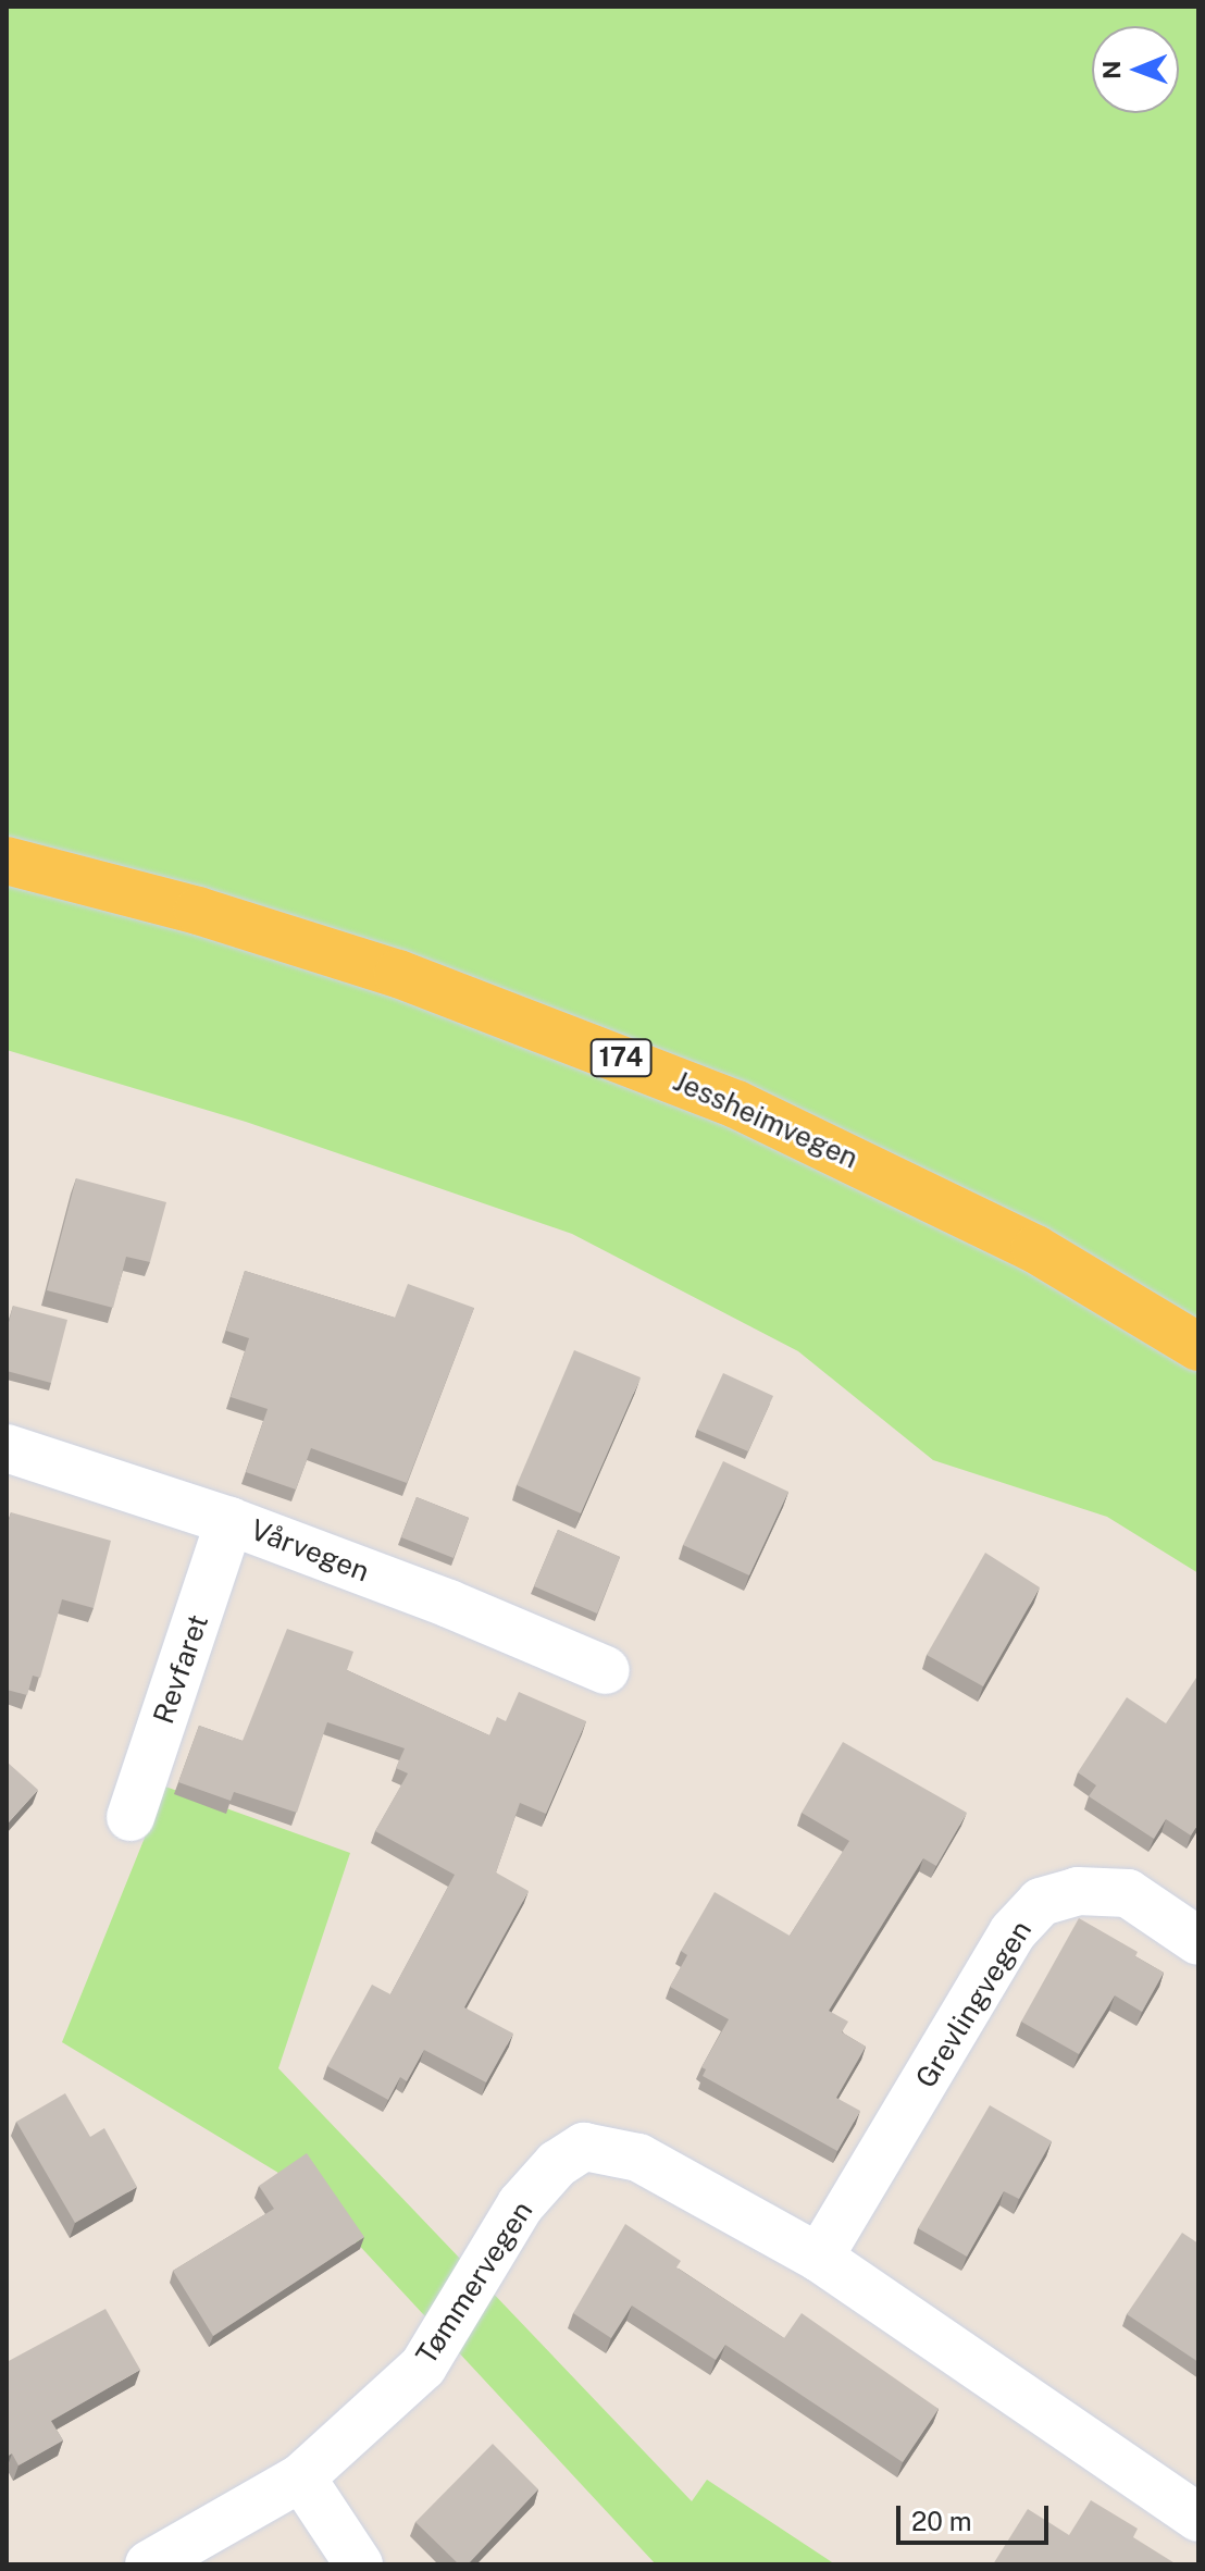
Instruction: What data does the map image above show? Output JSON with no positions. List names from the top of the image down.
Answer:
{
  "streets": {
    "main road": ["174", "Jessheimvegen"],
    "street": [
      "Vårvegen",
      "Revfaret",
      "Grevlingvegen",
      "Tømmervegen"
    ]
  },
  "crossings": [
    ["Vårvegen", "Revfaret"],
    ["Grevlingvegen", "Tømmervegen"]
  ],
  "scale_bar": "20 m",
  "north": "left"
}
